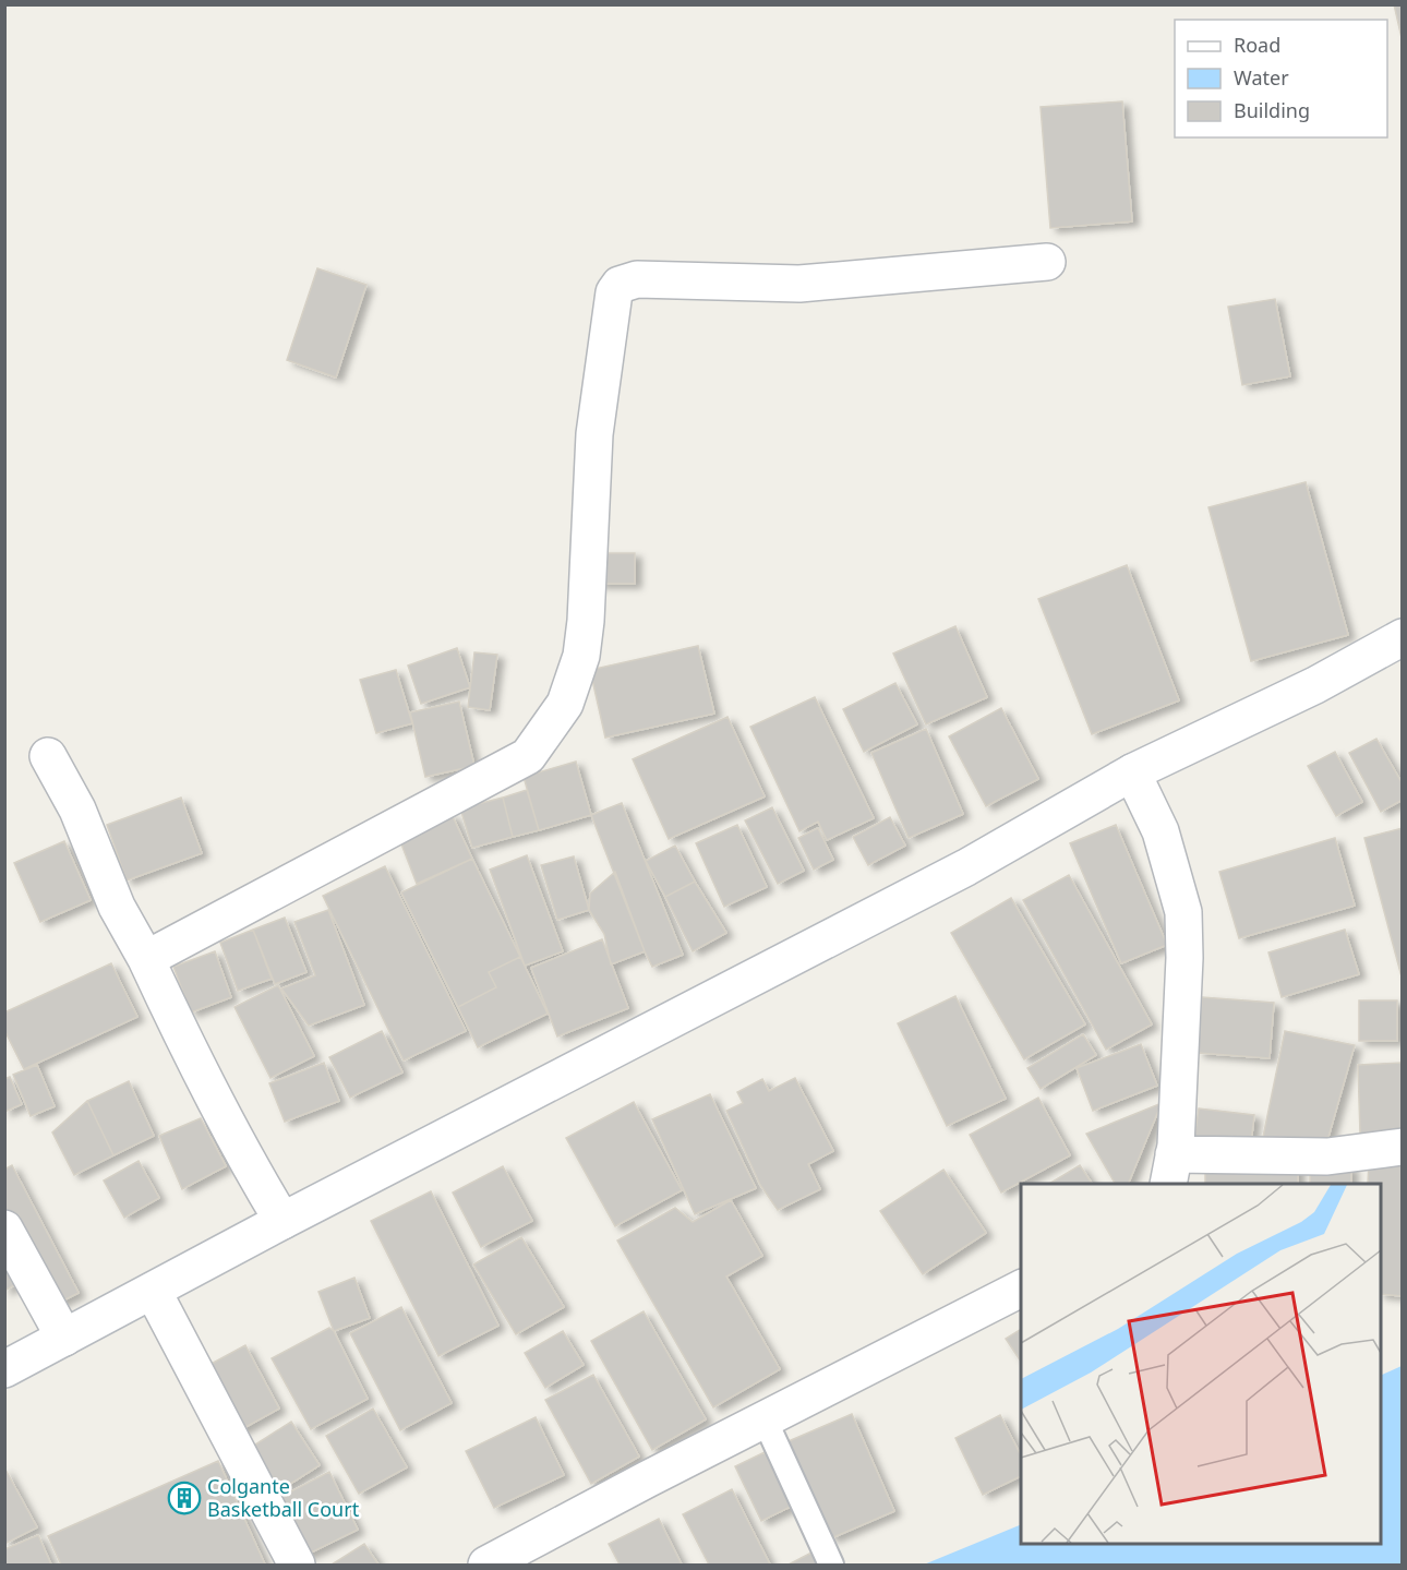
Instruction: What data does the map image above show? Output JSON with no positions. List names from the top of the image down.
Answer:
{
  "places": {
    "building": ["Colgante Basketball Court"]
  },
  "legend": ["Road", "Water", "Building"]
}
